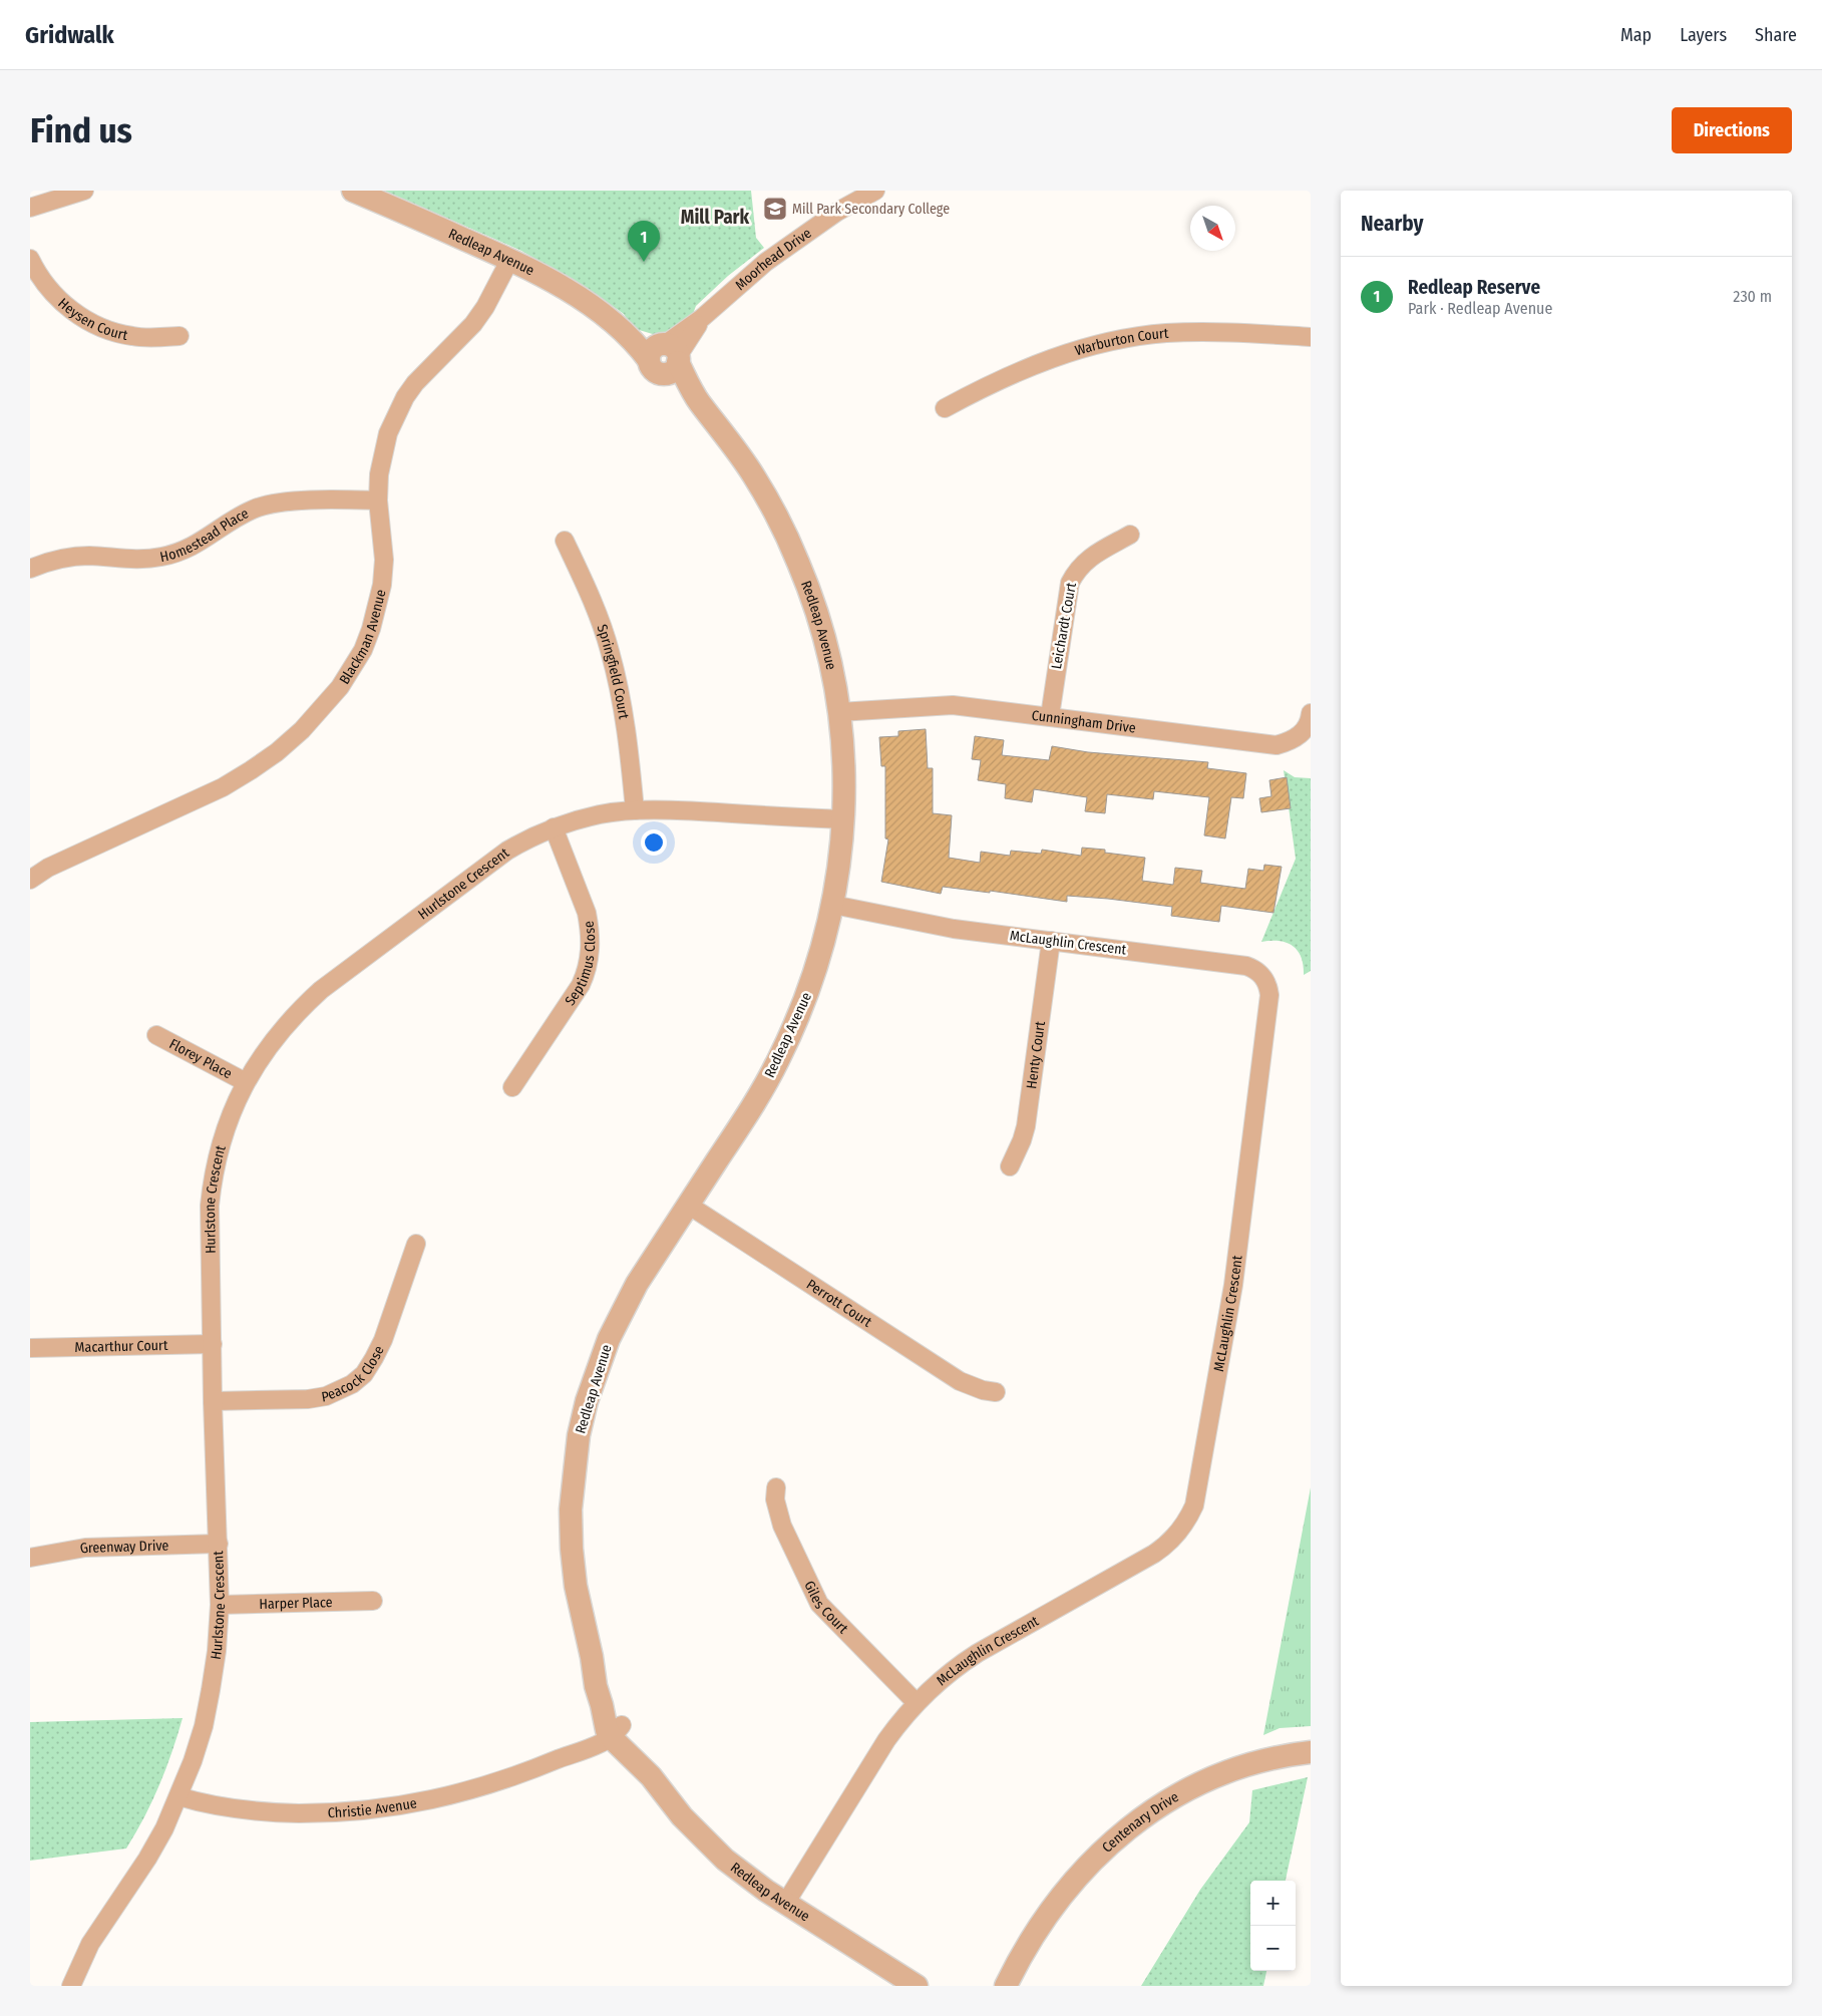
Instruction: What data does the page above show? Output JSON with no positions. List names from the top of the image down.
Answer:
{
  "streets": {
    "street": [
      "Redleap Avenue",
      "Moorhead Drive",
      "Heysen Court",
      "Warburton Court",
      "Homestead Place",
      "Leichardt Court",
      "Blackman Avenue",
      "Springfield Court",
      "Cunningham Drive",
      "Hurlstone Crescent",
      "McLaughlin Crescent",
      "Septimus Close",
      "Henty Court",
      "Florey Place",
      "Perrott Court",
      "Macarthur Court",
      "Peacock Close",
      "Greenway Drive",
      "Harper Place",
      "Giles Court",
      "Christie Avenue",
      "Centenary Drive"
    ]
  },
  "crossings": [
    ["Redleap Avenue", "Moorhead Drive"],
    ["Redleap Avenue", "Blackman Avenue"],
    ["Redleap Avenue", "Cunningham Drive"],
    ["Redleap Avenue", "Hurlstone Crescent"],
    ["Redleap Avenue", "McLaughlin Crescent"],
    ["Redleap Avenue", "Perrott Court"],
    ["Redleap Avenue", "Christie Avenue"],
    ["Homestead Place", "Blackman Avenue"],
    ["Leichardt Court", "Cunningham Drive"],
    ["Springfield Court", "Hurlstone Crescent"],
    ["Hurlstone Crescent", "Septimus Close"],
    ["Hurlstone Crescent", "Florey Place"],
    ["Hurlstone Crescent", "Macarthur Court"],
    ["Hurlstone Crescent", "Peacock Close"],
    ["Hurlstone Crescent", "Greenway Drive"],
    ["Hurlstone Crescent", "Harper Place"],
    ["Hurlstone Crescent", "Christie Avenue"],
    ["McLaughlin Crescent", "Henty Court"],
    ["McLaughlin Crescent", "Giles Court"]
  ],
  "districts": ["Mill Park"],
  "places": {
    "school or university": ["Mill Park Secondary College"]
  },
  "north": "bottom right",
  "page": {
    "header": "Gridwalk",
    "nav": ["Map", "Layers", "Share"],
    "buttons": "Directions",
    "title": "Find us",
    "heading": "Nearby",
    "pins": "1",
    "list": [
      {
        "mark": "1",
        "name": "Redleap Reserve",
        "note": "Park · Redleap Avenue",
        "value": "230 m"
      }
    ],
    "map_buttons": ["+", "−"]
  }
}
